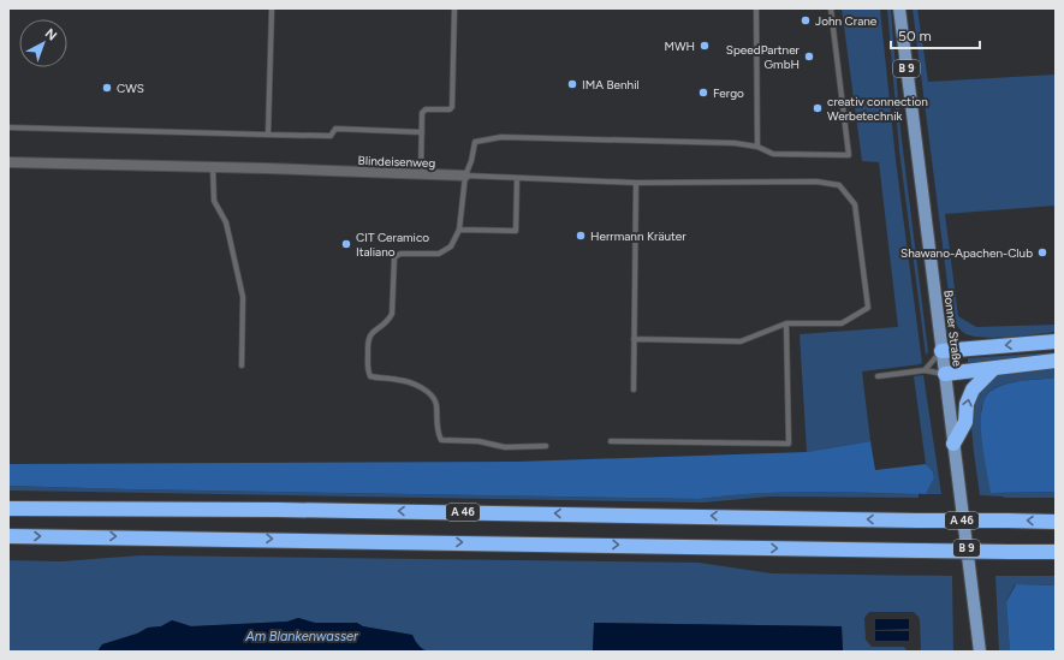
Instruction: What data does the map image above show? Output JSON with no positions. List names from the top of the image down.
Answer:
{
  "streets": {
    "highway": ["A 46"],
    "main road": ["B 9", "Bonner Straße"],
    "street": ["Blindeisenweg"]
  },
  "water": ["Am Blankenwasser"],
  "places": [
    "John Crane",
    "MWH",
    "SpeedPartner GmbH",
    "IMA Benhil",
    "CWS",
    "Fergo",
    "creativ connection Werbetechnik",
    "Herrmann Kräuter",
    "CIT Ceramico Italiano",
    "Shawano-Apachen-Club"
  ],
  "scale_bar": "50 m",
  "north": "top right"
}
